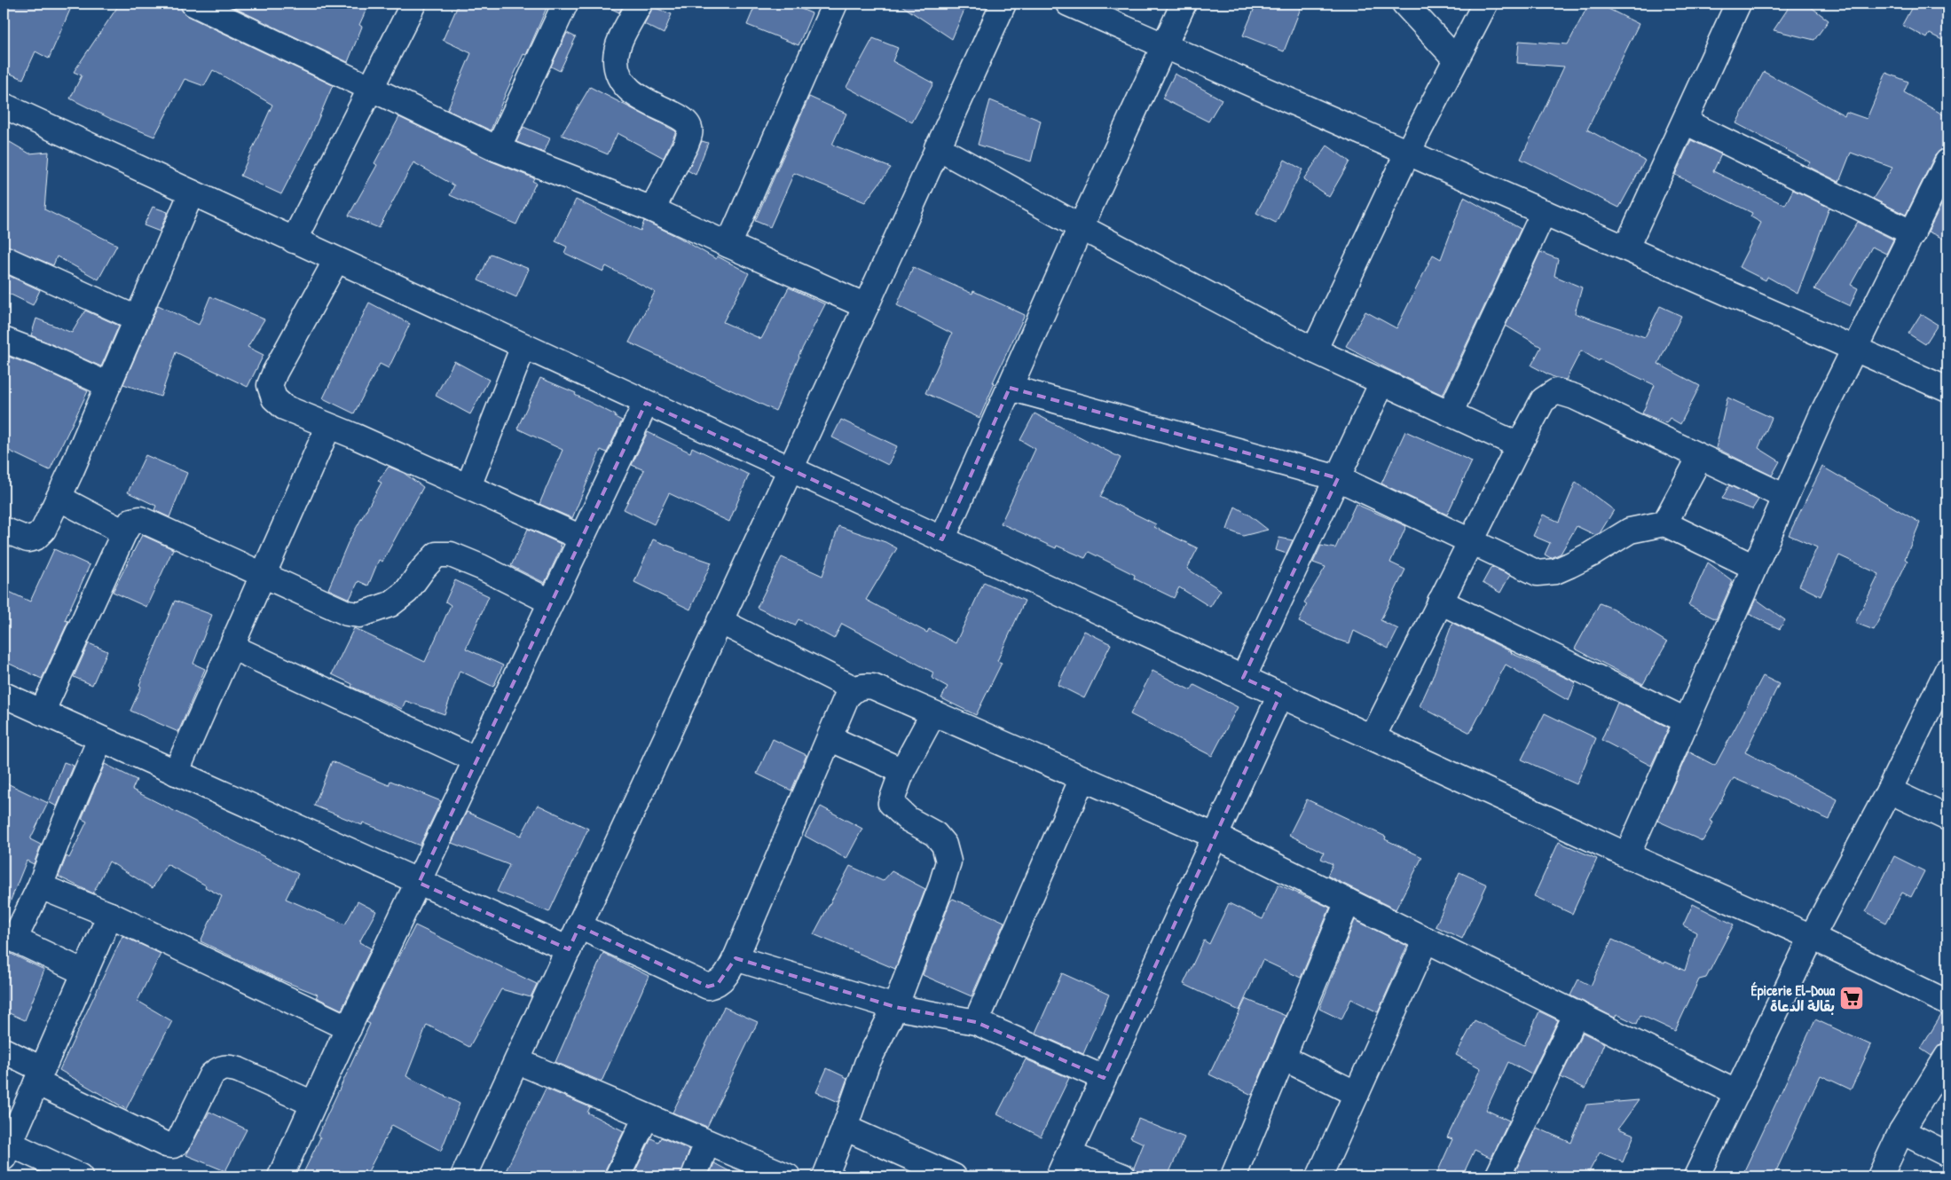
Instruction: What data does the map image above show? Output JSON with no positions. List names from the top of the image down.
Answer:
{
  "places": {
    "supermarket": ["Épicerie El-Doua بقالة الدعاة"]
  }
}
